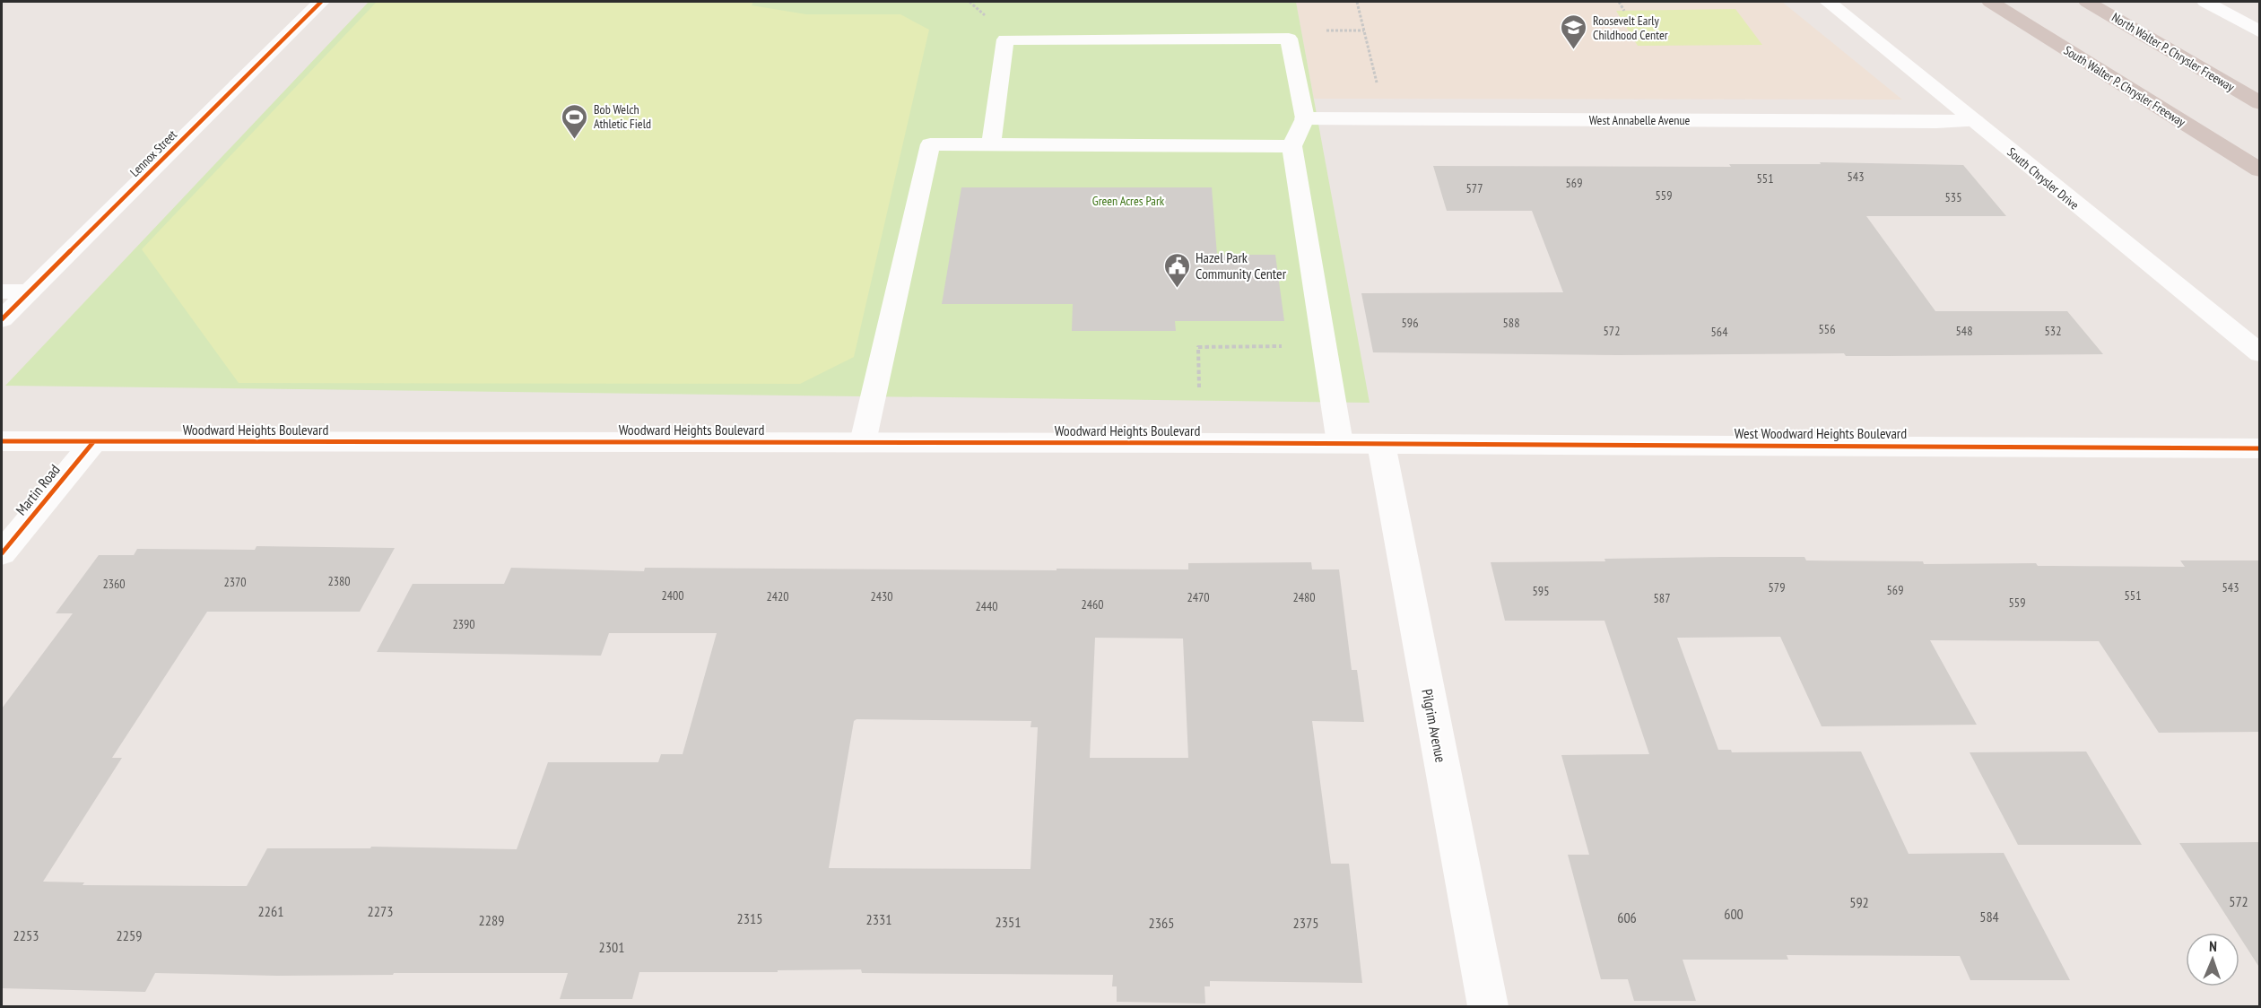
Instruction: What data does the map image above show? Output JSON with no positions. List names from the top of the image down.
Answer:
{
  "streets": {
    "highway": ["North Walter P. Chrysler Freeway", "South Walter P. Chrysler Freeway"],
    "street": [
      "West Annabelle Avenue",
      "Lennox Street",
      "South Chrysler Drive",
      "Woodward Heights Boulevard",
      "West Woodward Heights Boulevard",
      "Martin Road",
      "Pilgrim Avenue"
    ]
  },
  "crossings": [
    ["West Annabelle Avenue", "South Chrysler Drive"],
    ["Woodward Heights Boulevard", "West Woodward Heights Boulevard"],
    ["Woodward Heights Boulevard", "Martin Road"],
    ["Woodward Heights Boulevard", "Pilgrim Avenue"],
    ["West Woodward Heights Boulevard", "Pilgrim Avenue"]
  ],
  "parks": ["Green Acres Park"],
  "places": {
    "school or university": ["Roosevelt Early Childhood Center"],
    "sports": ["Bob Welch Athletic Field"],
    "public building": ["Hazel Park Community Center"]
  },
  "house_numbers": [
    "543",
    "551",
    "569",
    "577",
    "559",
    "535",
    "596",
    "588",
    "556",
    "572",
    "548",
    "532",
    "564",
    "2380",
    "2370",
    "2360",
    "579",
    "543",
    "569",
    "595",
    "2400",
    "551",
    "2420",
    "2430",
    "2470",
    "2480",
    "587",
    "559",
    "2460",
    "2440",
    "2390",
    "572",
    "592",
    "2261",
    "2273",
    "600",
    "584",
    "606",
    "2315",
    "2331",
    "2289",
    "2351",
    "2365",
    "2375",
    "2253",
    "2259",
    "2301"
  ],
  "north": "top"
}
